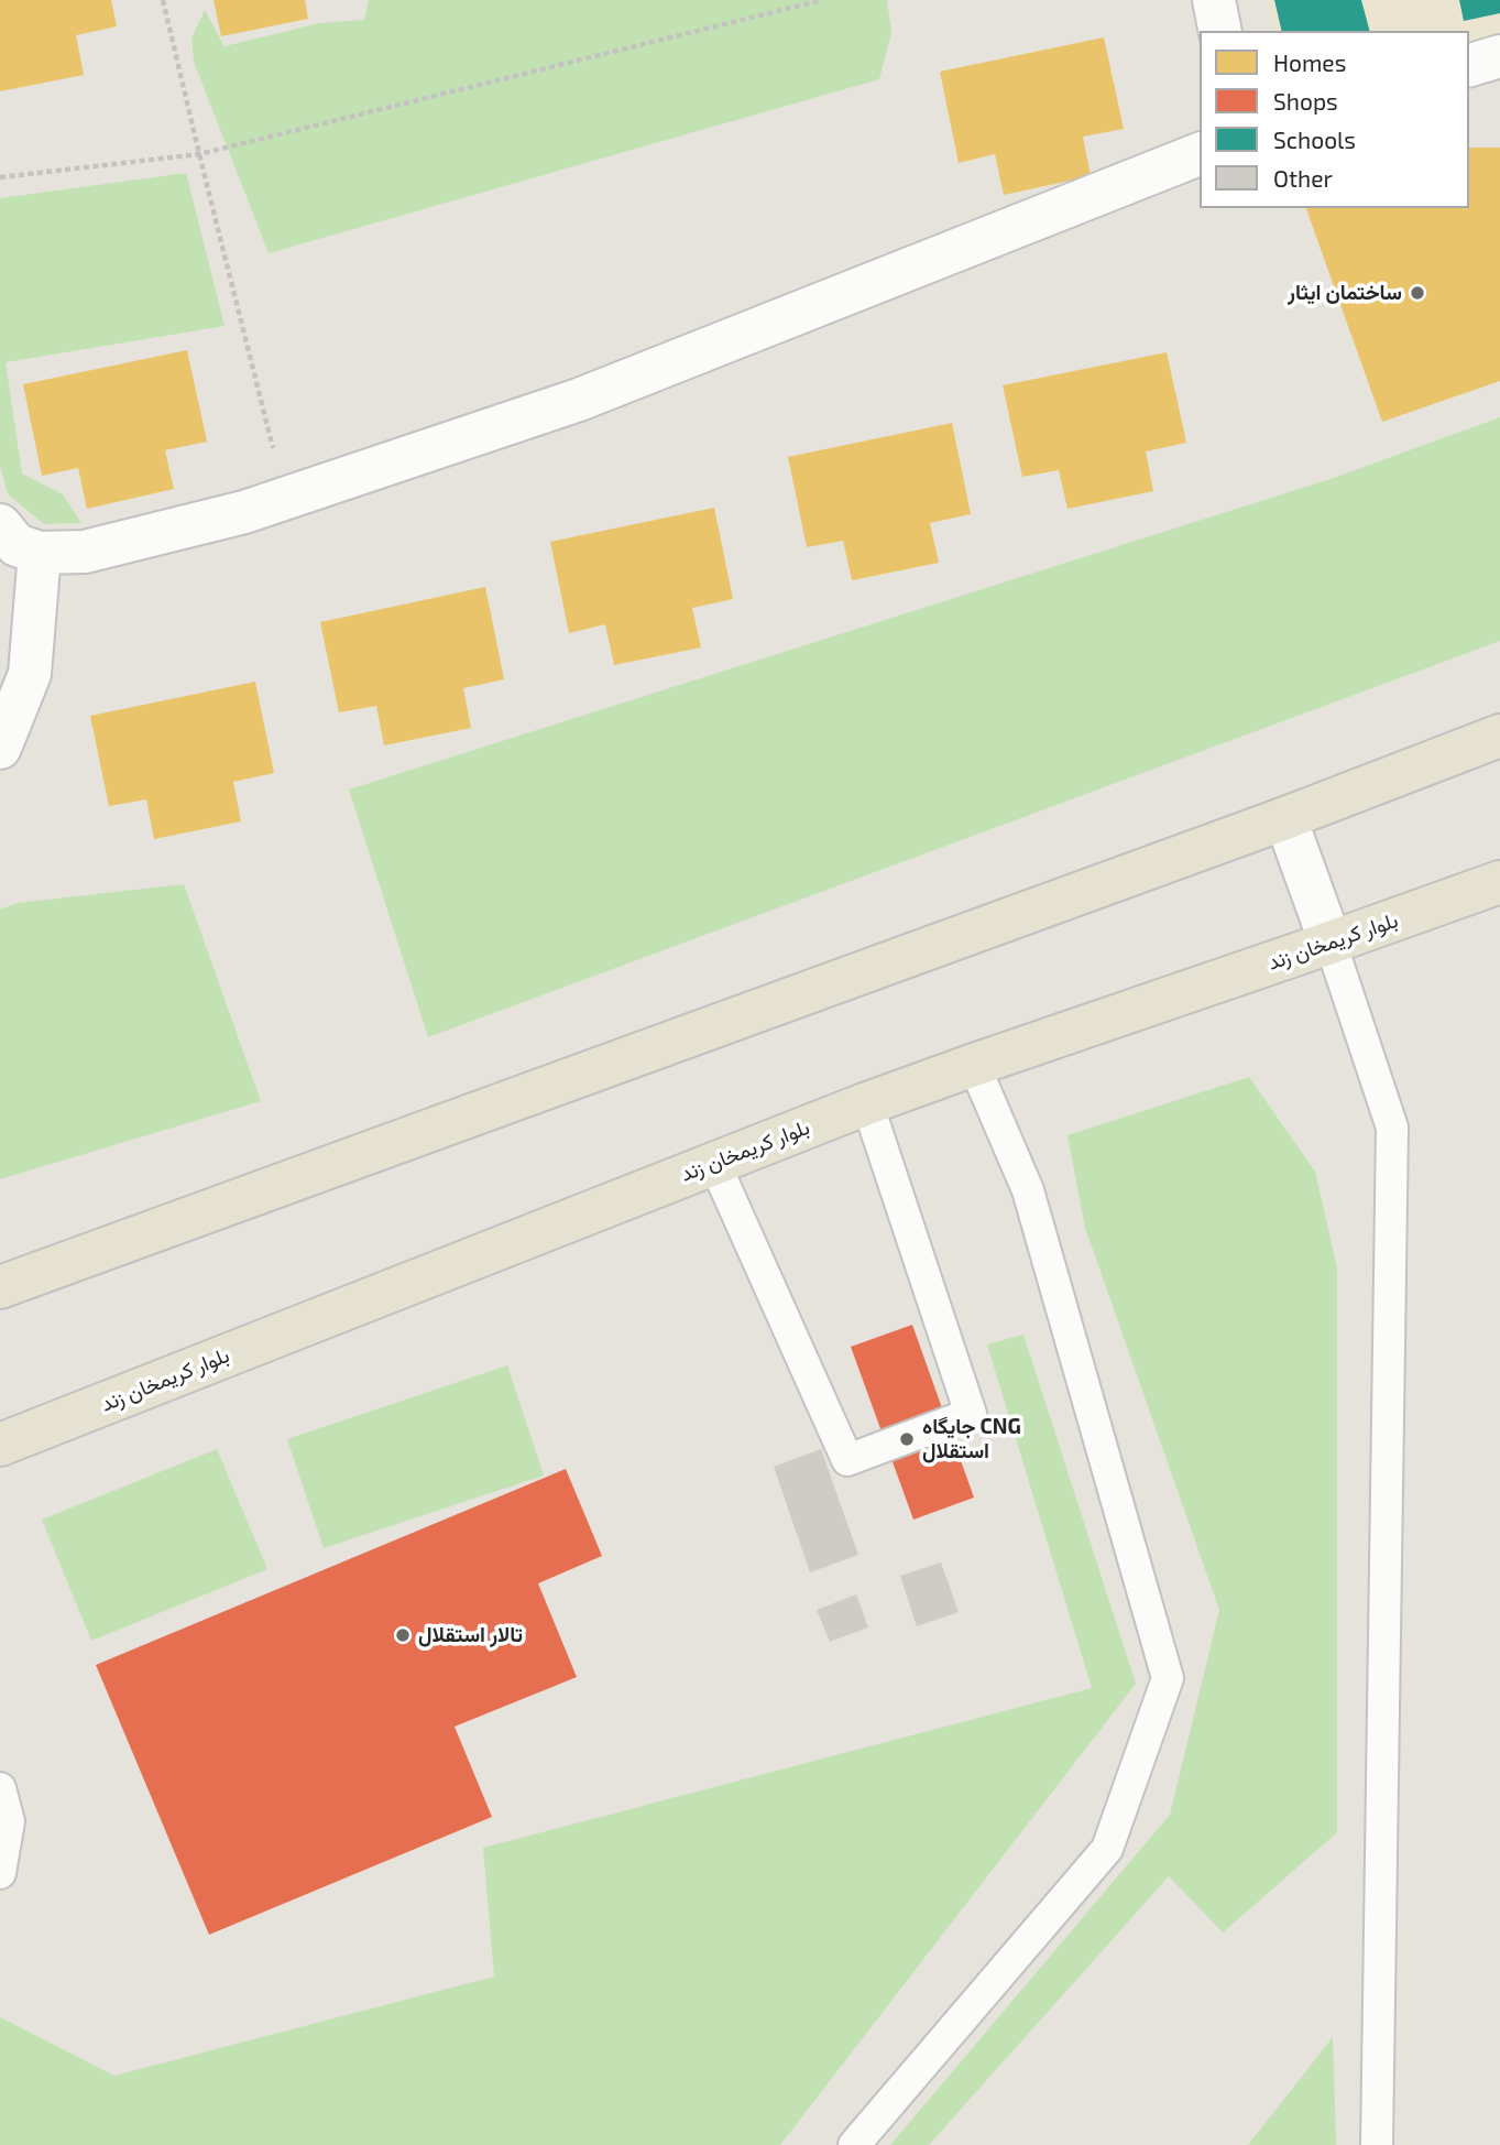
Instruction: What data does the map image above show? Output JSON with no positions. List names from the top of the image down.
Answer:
{
  "streets": {
    "main road": ["بلوار کریمخان زند"]
  },
  "places": ["ساختمان ایثار", "جایگاه CNG استقلال", "تالار استقلال"],
  "legend": [
    "Homes",
    "Shops",
    "Schools",
    "Other"
  ]
}
